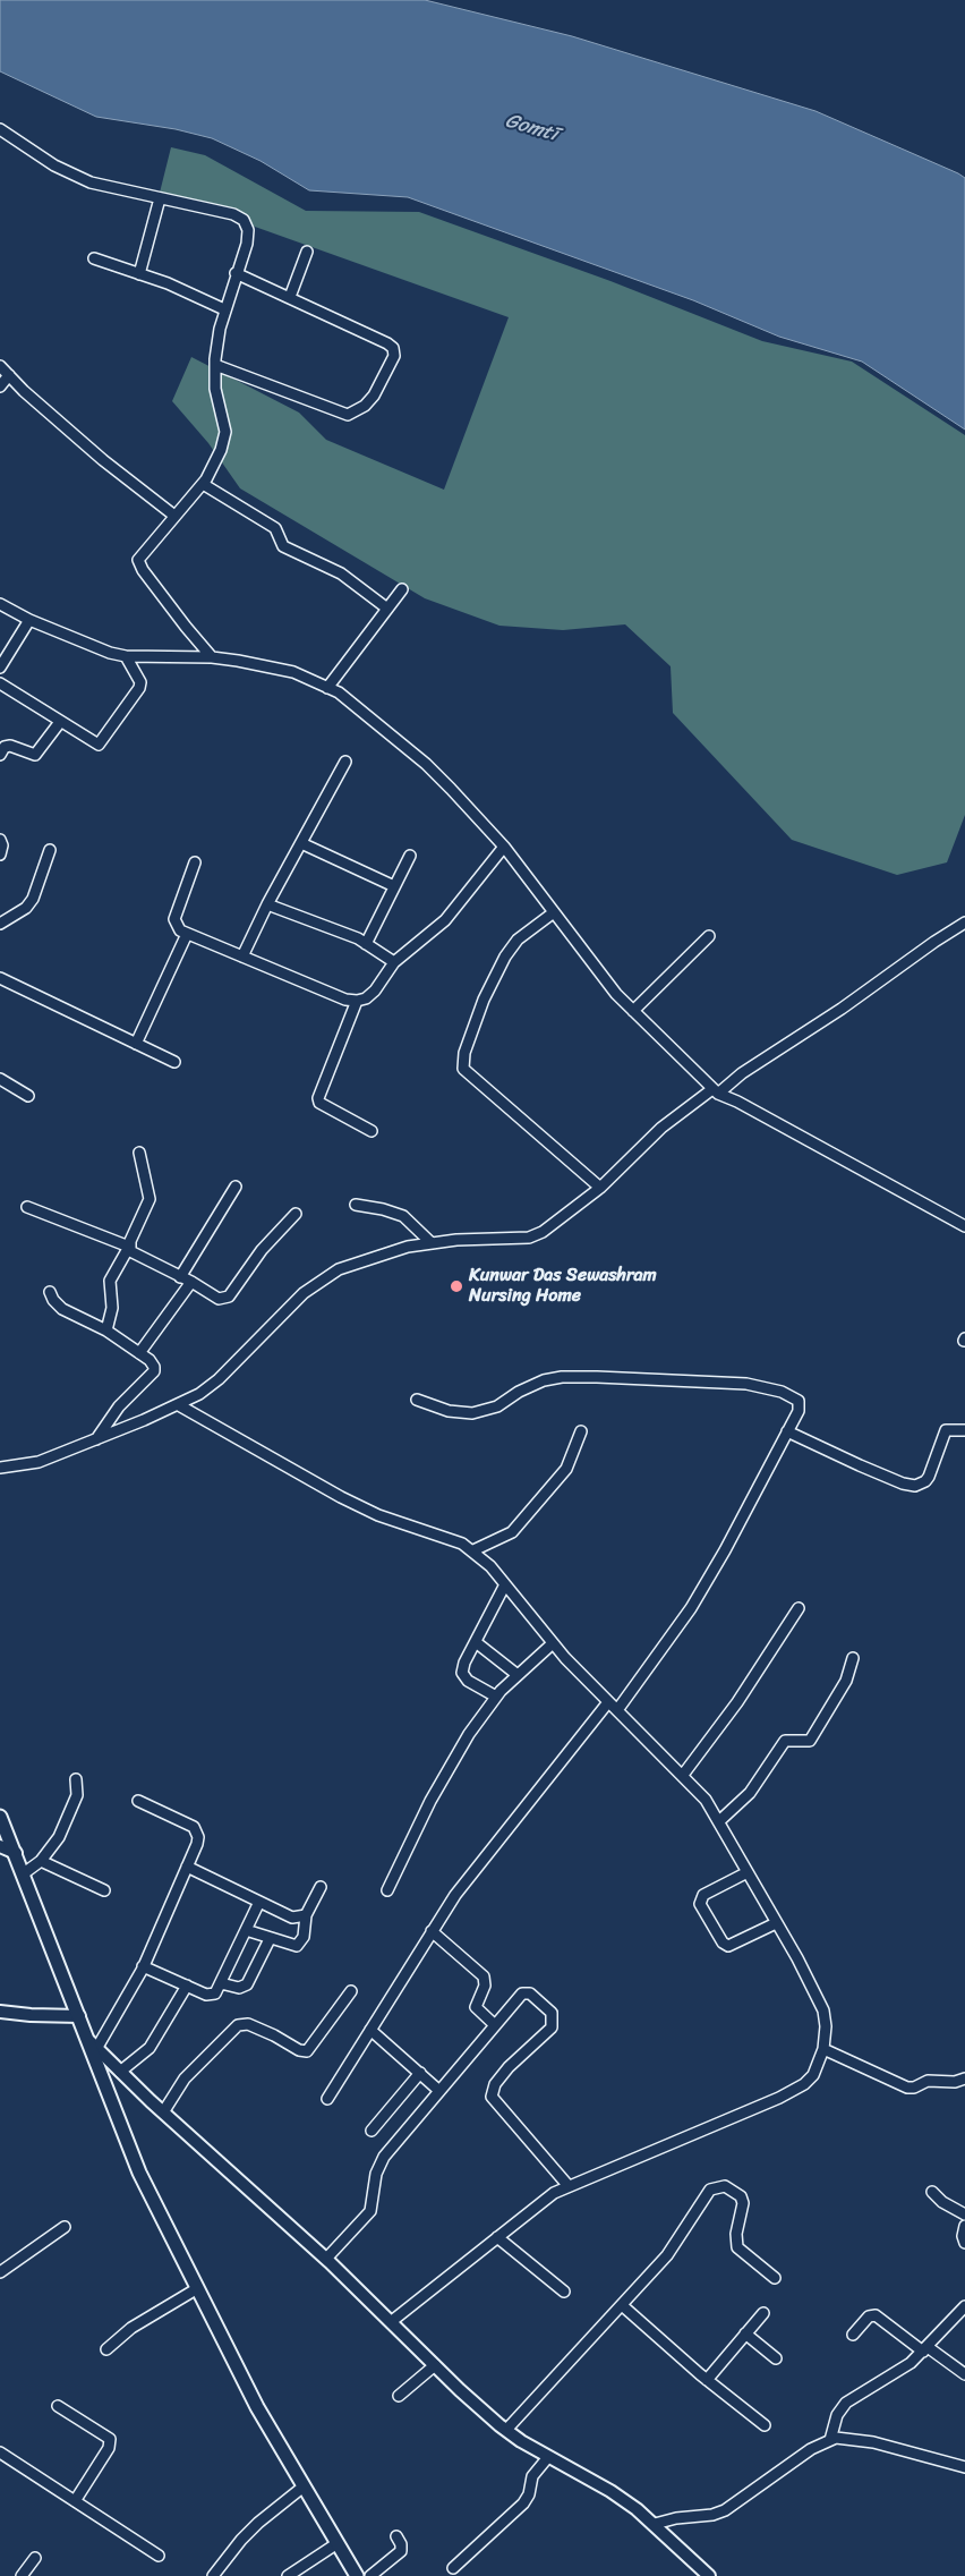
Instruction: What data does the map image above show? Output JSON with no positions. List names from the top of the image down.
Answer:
{
  "water": ["Gomtī"],
  "places": ["Kunwar Das Sewashram Nursing Home"]
}
